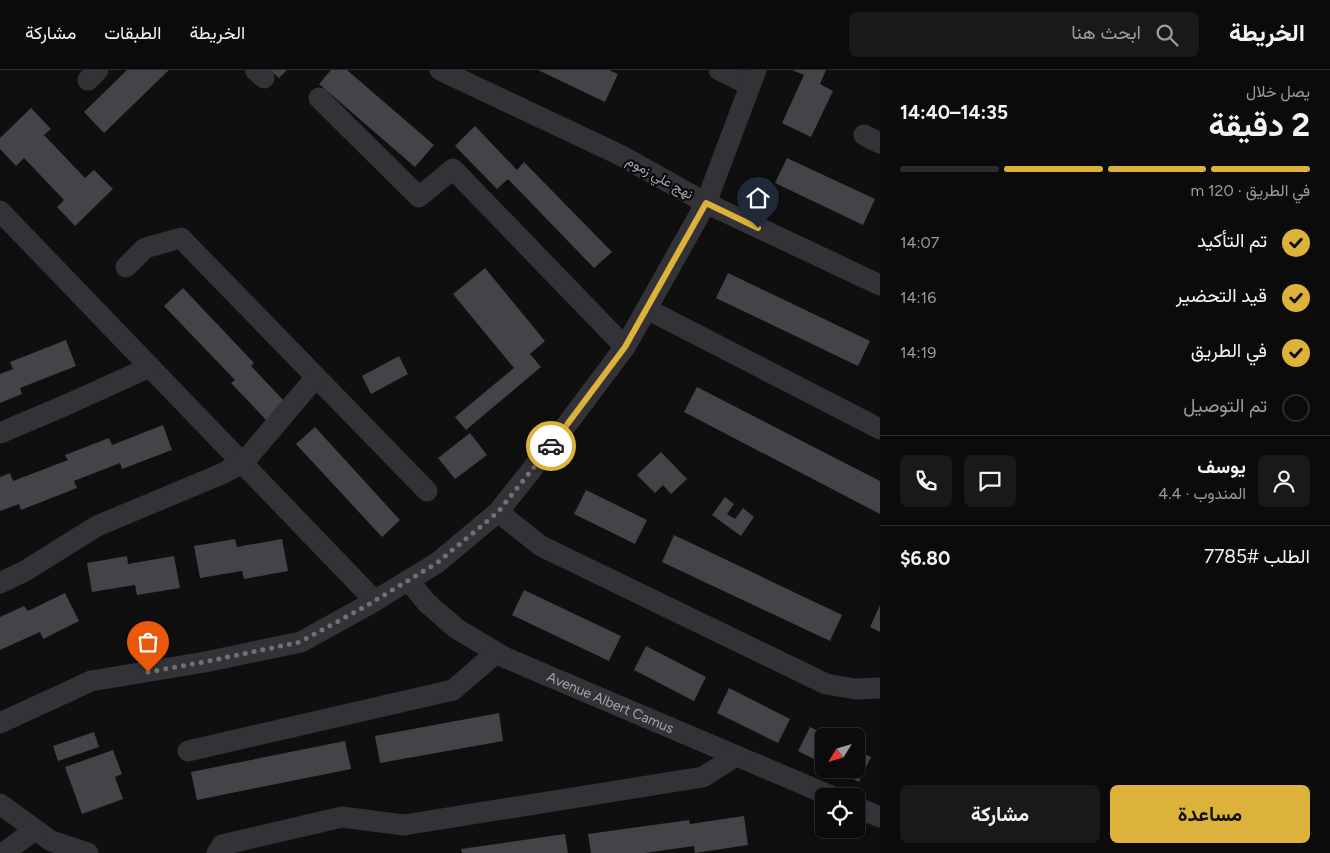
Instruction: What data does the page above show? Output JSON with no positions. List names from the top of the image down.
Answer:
{
  "streets": {
    "street": ["نهج علي زموم", "Avenue Albert Camus"]
  },
  "north": "bottom left",
  "page": {
    "header": "الخريطة",
    "search": "ابحث هنا",
    "nav": ["الخريطة", "الطبقات", "مشاركة"],
    "heading": ["2 دقيقة", "يصل خلال", "14:35–14:40"],
    "panel": [
      "يوسف",
      "المندوب · 4.4",
      "الطلب #7785",
      "$6.80"
    ],
    "bar": "في الطريق · 120 m",
    "list": [
      ["تم التأكيد", "14:07"],
      ["قيد التحضير", "14:16"],
      ["في الطريق", "14:19"],
      "تم التوصيل"
    ],
    "buttons": ["مساعدة", "مشاركة"]
  }
}
